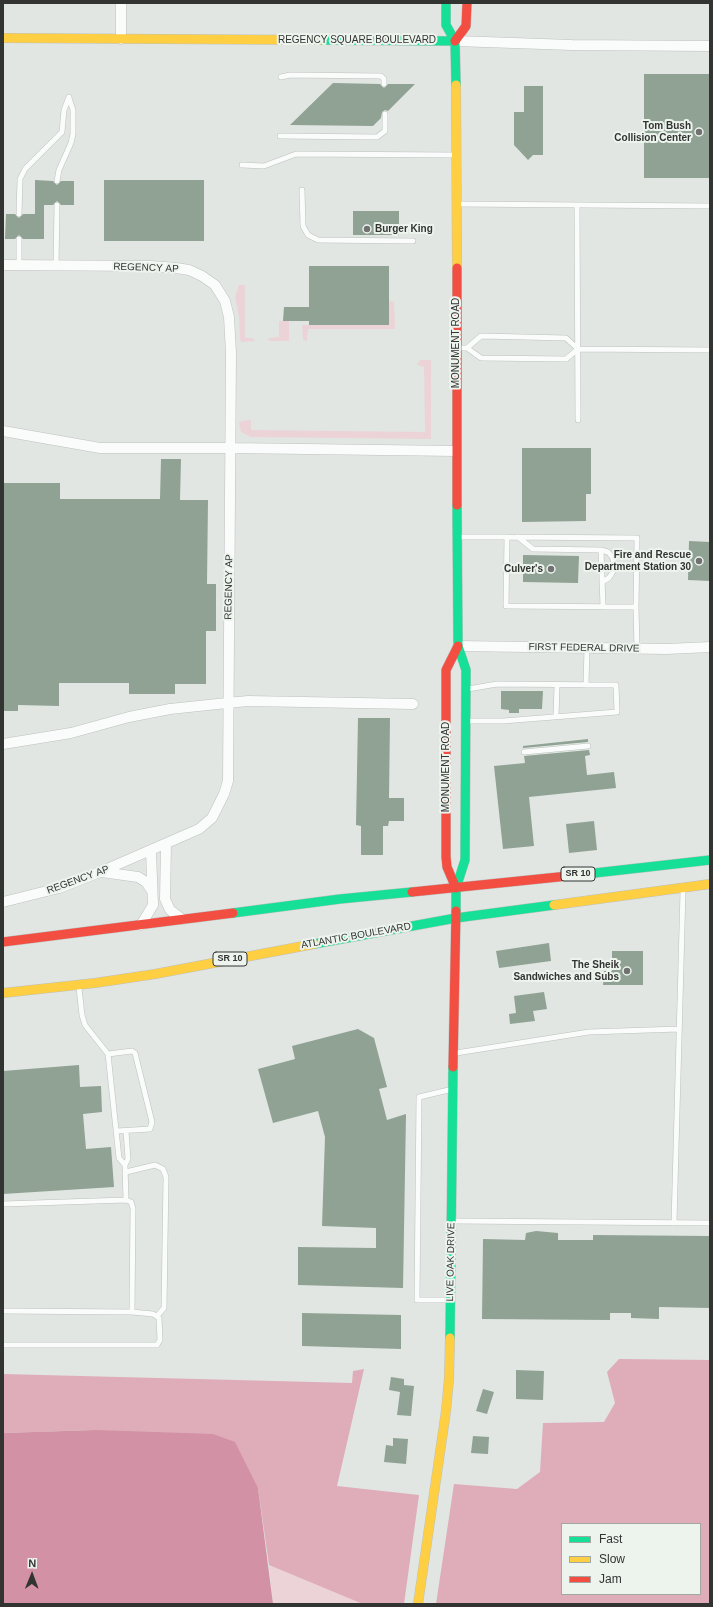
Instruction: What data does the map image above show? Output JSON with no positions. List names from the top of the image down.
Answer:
{
  "streets": {
    "main road": [
      "REGENCY SQUARE BOULEVARD",
      "MONUMENT ROAD",
      "SR 10",
      "ATLANTIC BOULEVARD",
      "LIVE OAK DRIVE"
    ],
    "street": ["REGENCY AP", "FIRST FEDERAL DRIVE"]
  },
  "crossings": [
    ["REGENCY SQUARE BOULEVARD", "MONUMENT ROAD"],
    ["MONUMENT ROAD", "FIRST FEDERAL DRIVE"],
    ["MONUMENT ROAD", "SR 10"],
    ["MONUMENT ROAD", "ATLANTIC BOULEVARD"],
    ["MONUMENT ROAD", "LIVE OAK DRIVE"],
    ["ATLANTIC BOULEVARD", "LIVE OAK DRIVE"]
  ],
  "places": [
    "Tom Bush Collision Center",
    "Burger King",
    "Fire and Rescue Department Station 30",
    "Culver's",
    "The Sheik Sandwiches and Subs"
  ],
  "legend": ["Fast", "Slow", "Jam"],
  "north": "top"
}
